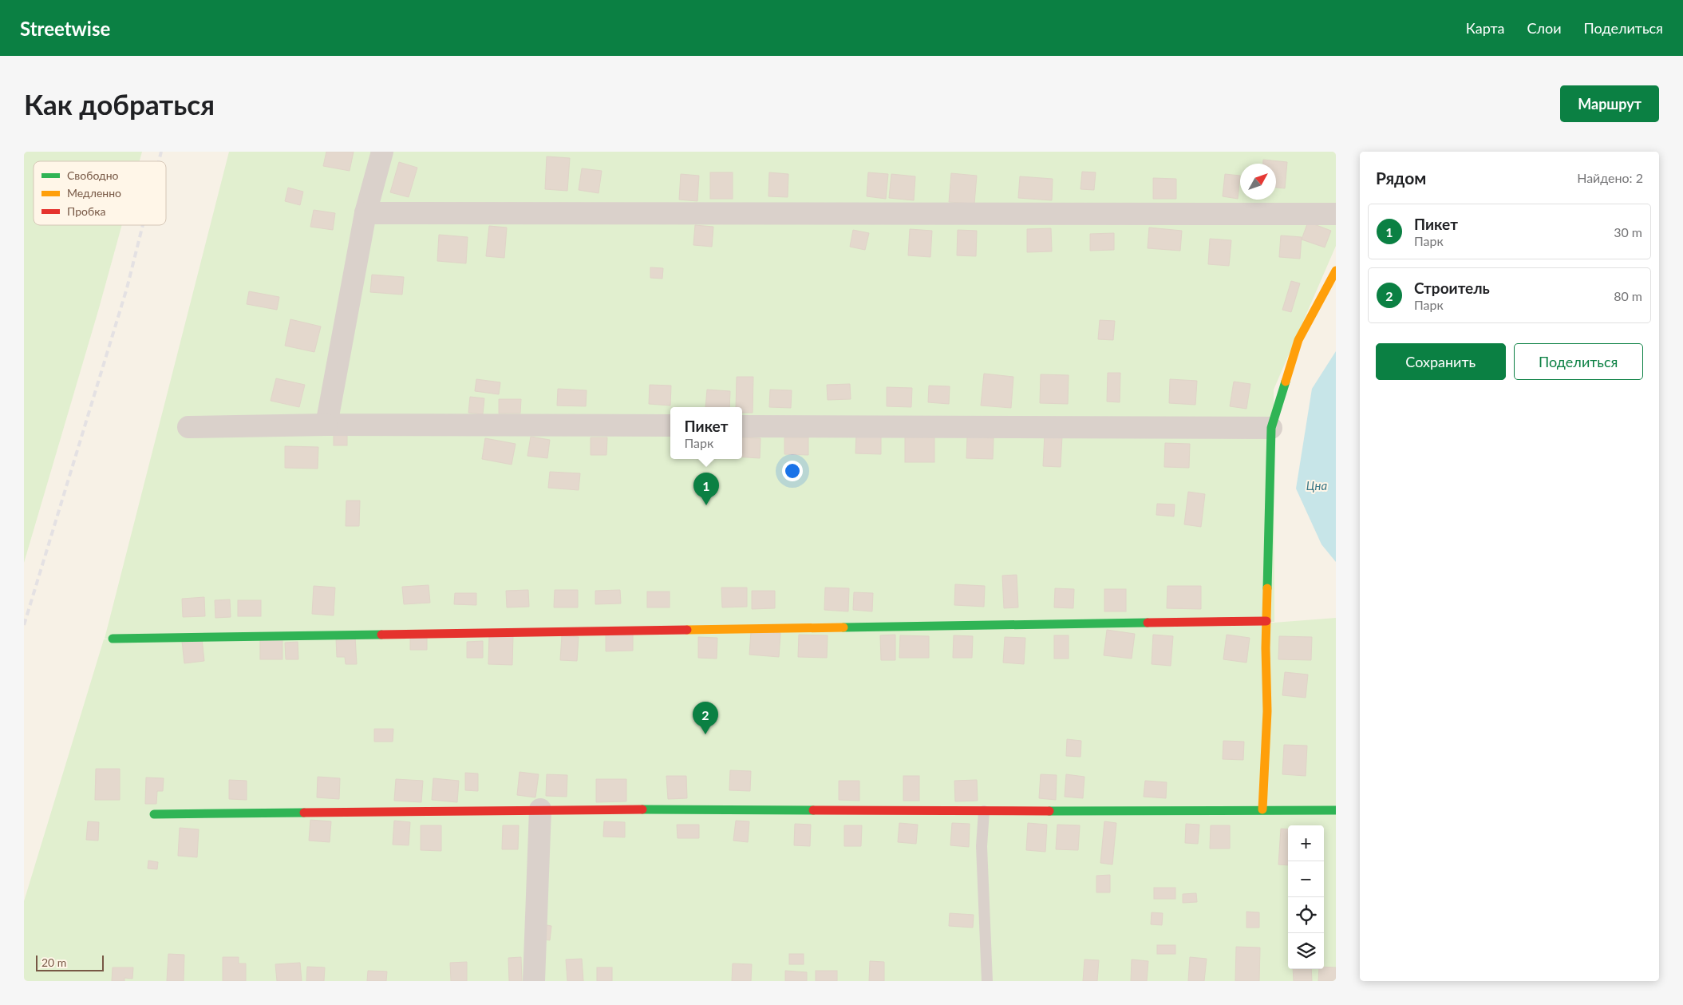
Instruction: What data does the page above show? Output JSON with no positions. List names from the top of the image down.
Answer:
{
  "water": ["Цна"],
  "legend": ["Свободно", "Медленно", "Пробка"],
  "scale_bar": "20 m",
  "north": "top right",
  "page": {
    "header": "Streetwise",
    "nav": ["Карта", "Слои", "Поделиться"],
    "buttons": [
      "Маршрут",
      ["Сохранить", "Поделиться"]
    ],
    "title": "Как добраться",
    "heading": ["Рядом", "Найдено: 2"],
    "list": [
      {
        "mark": "1",
        "name": "Пикет",
        "note": "Парк",
        "value": "30 m"
      },
      {
        "mark": "2",
        "name": "Строитель",
        "note": "Парк",
        "value": "80 m"
      }
    ],
    "popup": ["Пикет", "Парк"],
    "pins": ["1", "2"],
    "map_buttons": ["+", "−"],
    "scale": "20 m"
  }
}
